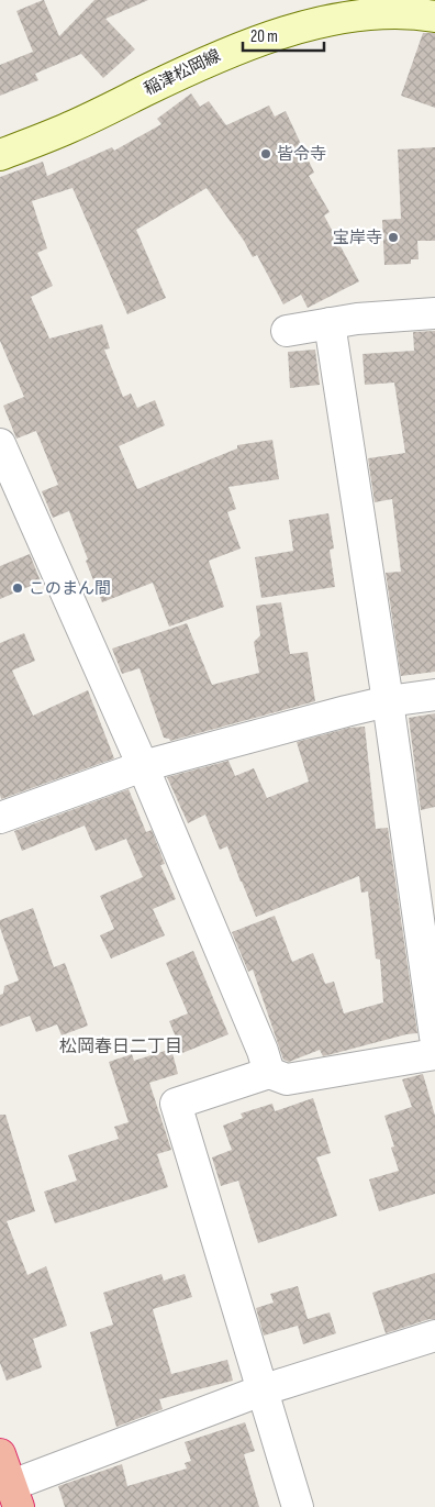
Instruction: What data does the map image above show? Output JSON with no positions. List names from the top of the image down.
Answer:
{
  "streets": {
    "main road": ["稲津松岡線"]
  },
  "districts": ["松岡春日二丁目"],
  "places": ["皆令寺", "宝岸寺", "このまん間"],
  "scale_bar": "20 m"
}
